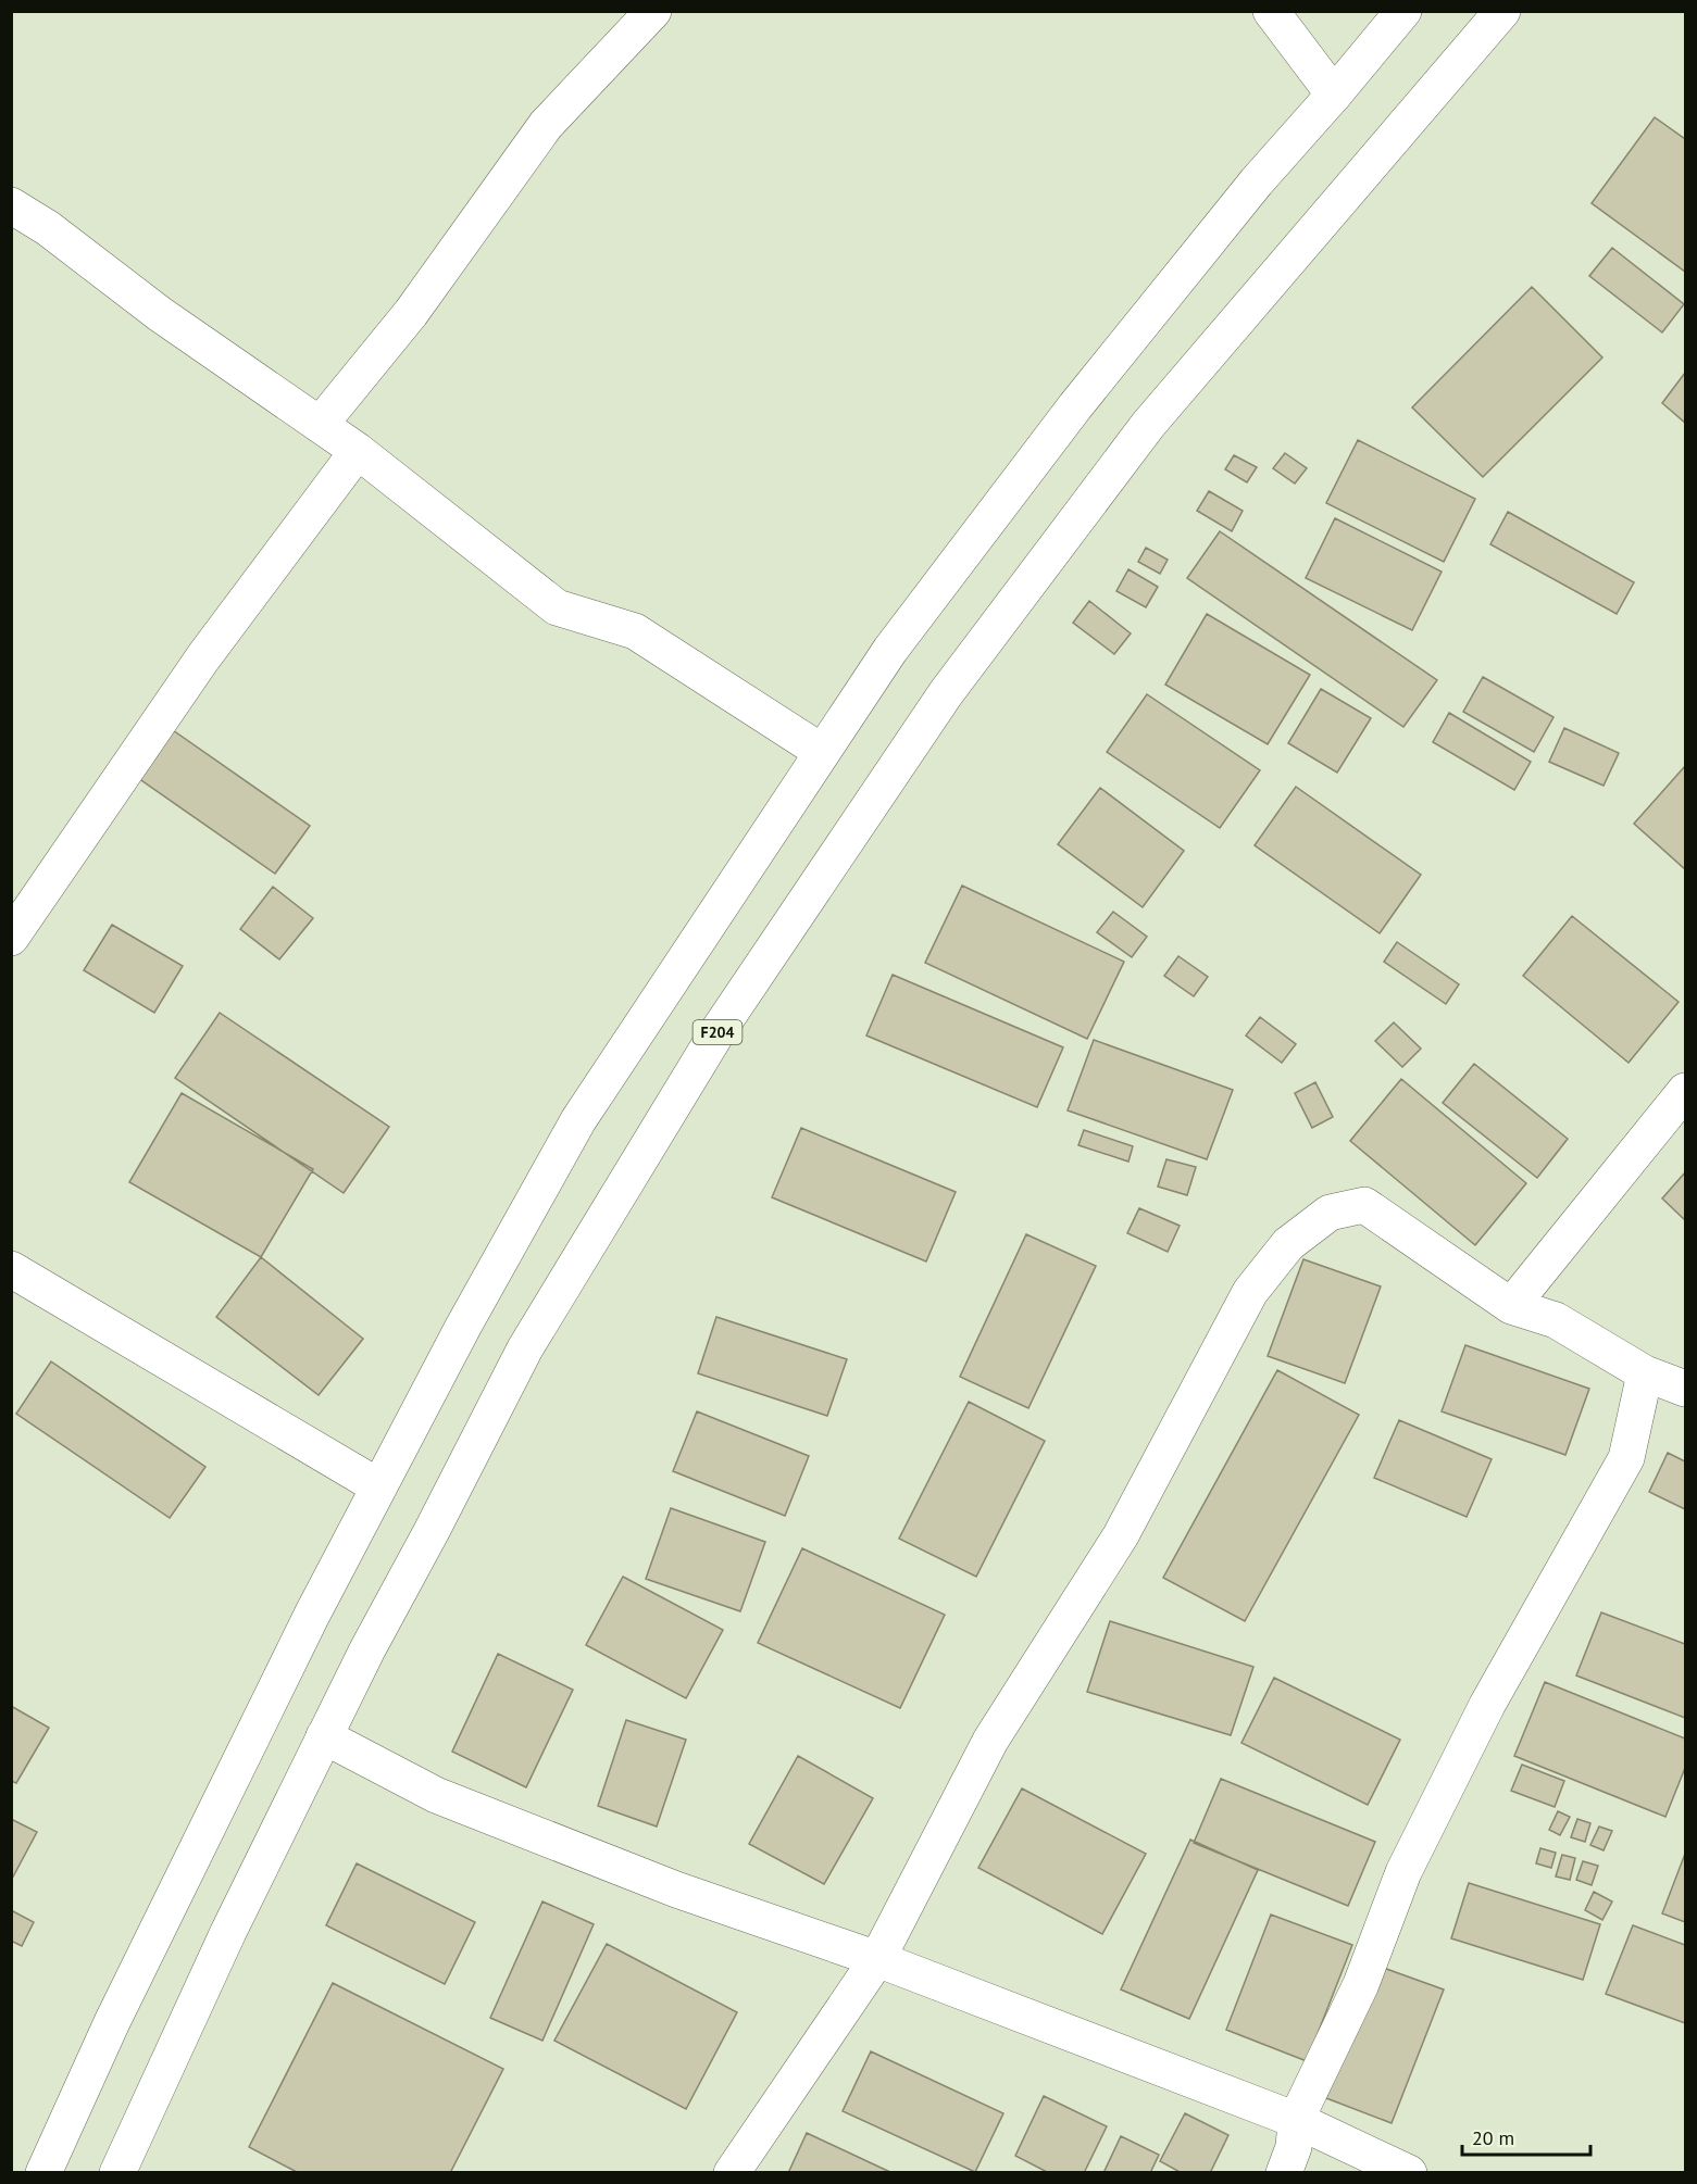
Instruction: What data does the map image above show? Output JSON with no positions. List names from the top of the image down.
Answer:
{
  "streets": {
    "street": ["F204"]
  },
  "scale_bar": "20 m"
}
